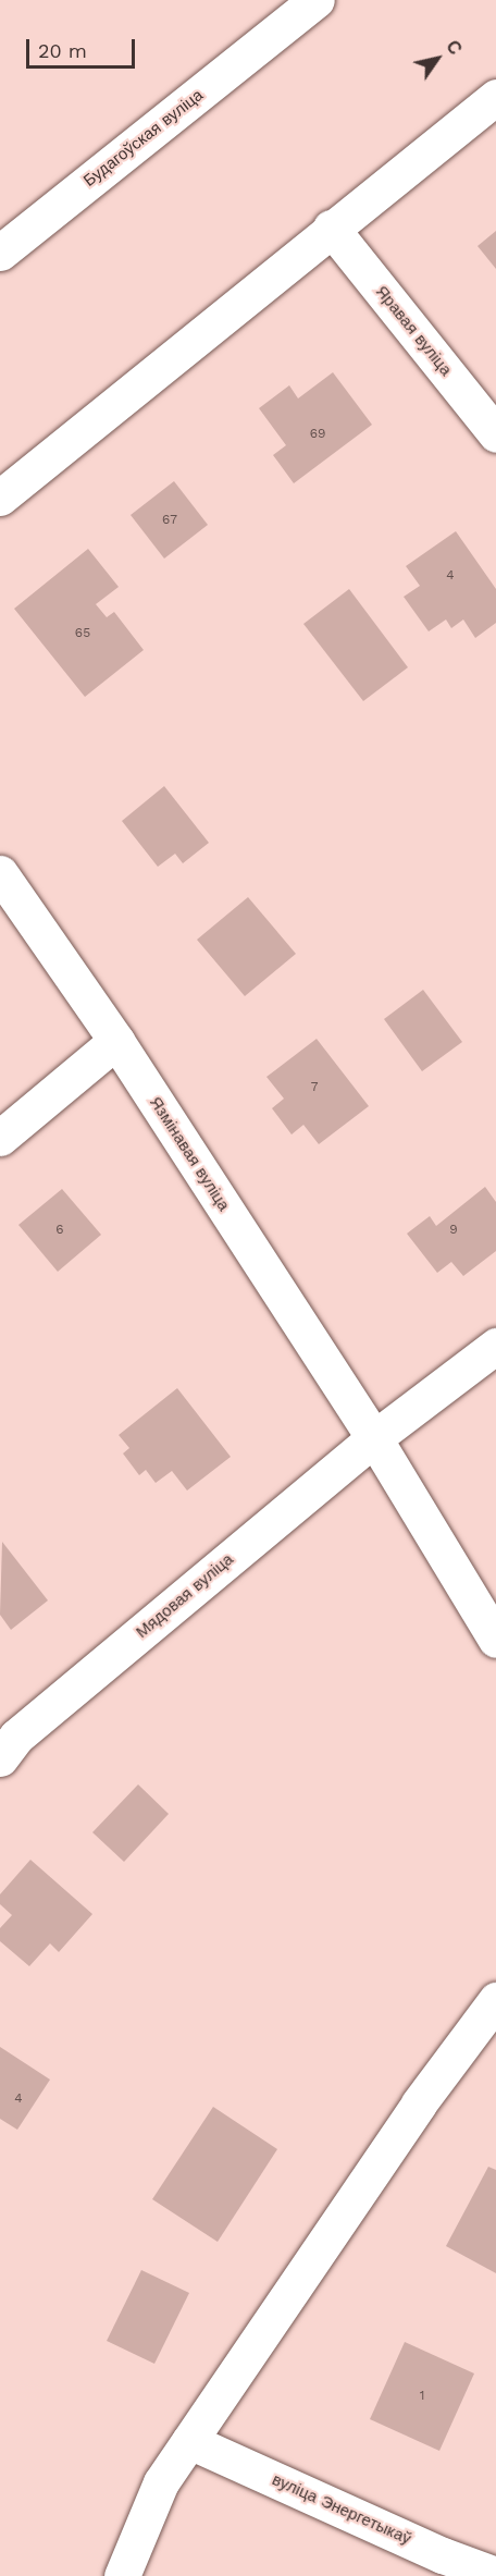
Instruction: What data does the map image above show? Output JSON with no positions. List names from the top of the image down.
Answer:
{
  "streets": {
    "street": [
      "Будагоўская вуліца",
      "Яравая вуліца",
      "Язмінавая вуліца",
      "Мядовая вуліца",
      "вуліца Энергетыкаў"
    ]
  },
  "crossings": [
    ["Язмінавая вуліца", "Мядовая вуліца"]
  ],
  "house_numbers": [
    "69",
    "67",
    "4",
    "65",
    "7",
    "6",
    "9",
    "4",
    "1"
  ],
  "scale_bar": "20 m",
  "north": "top right"
}
